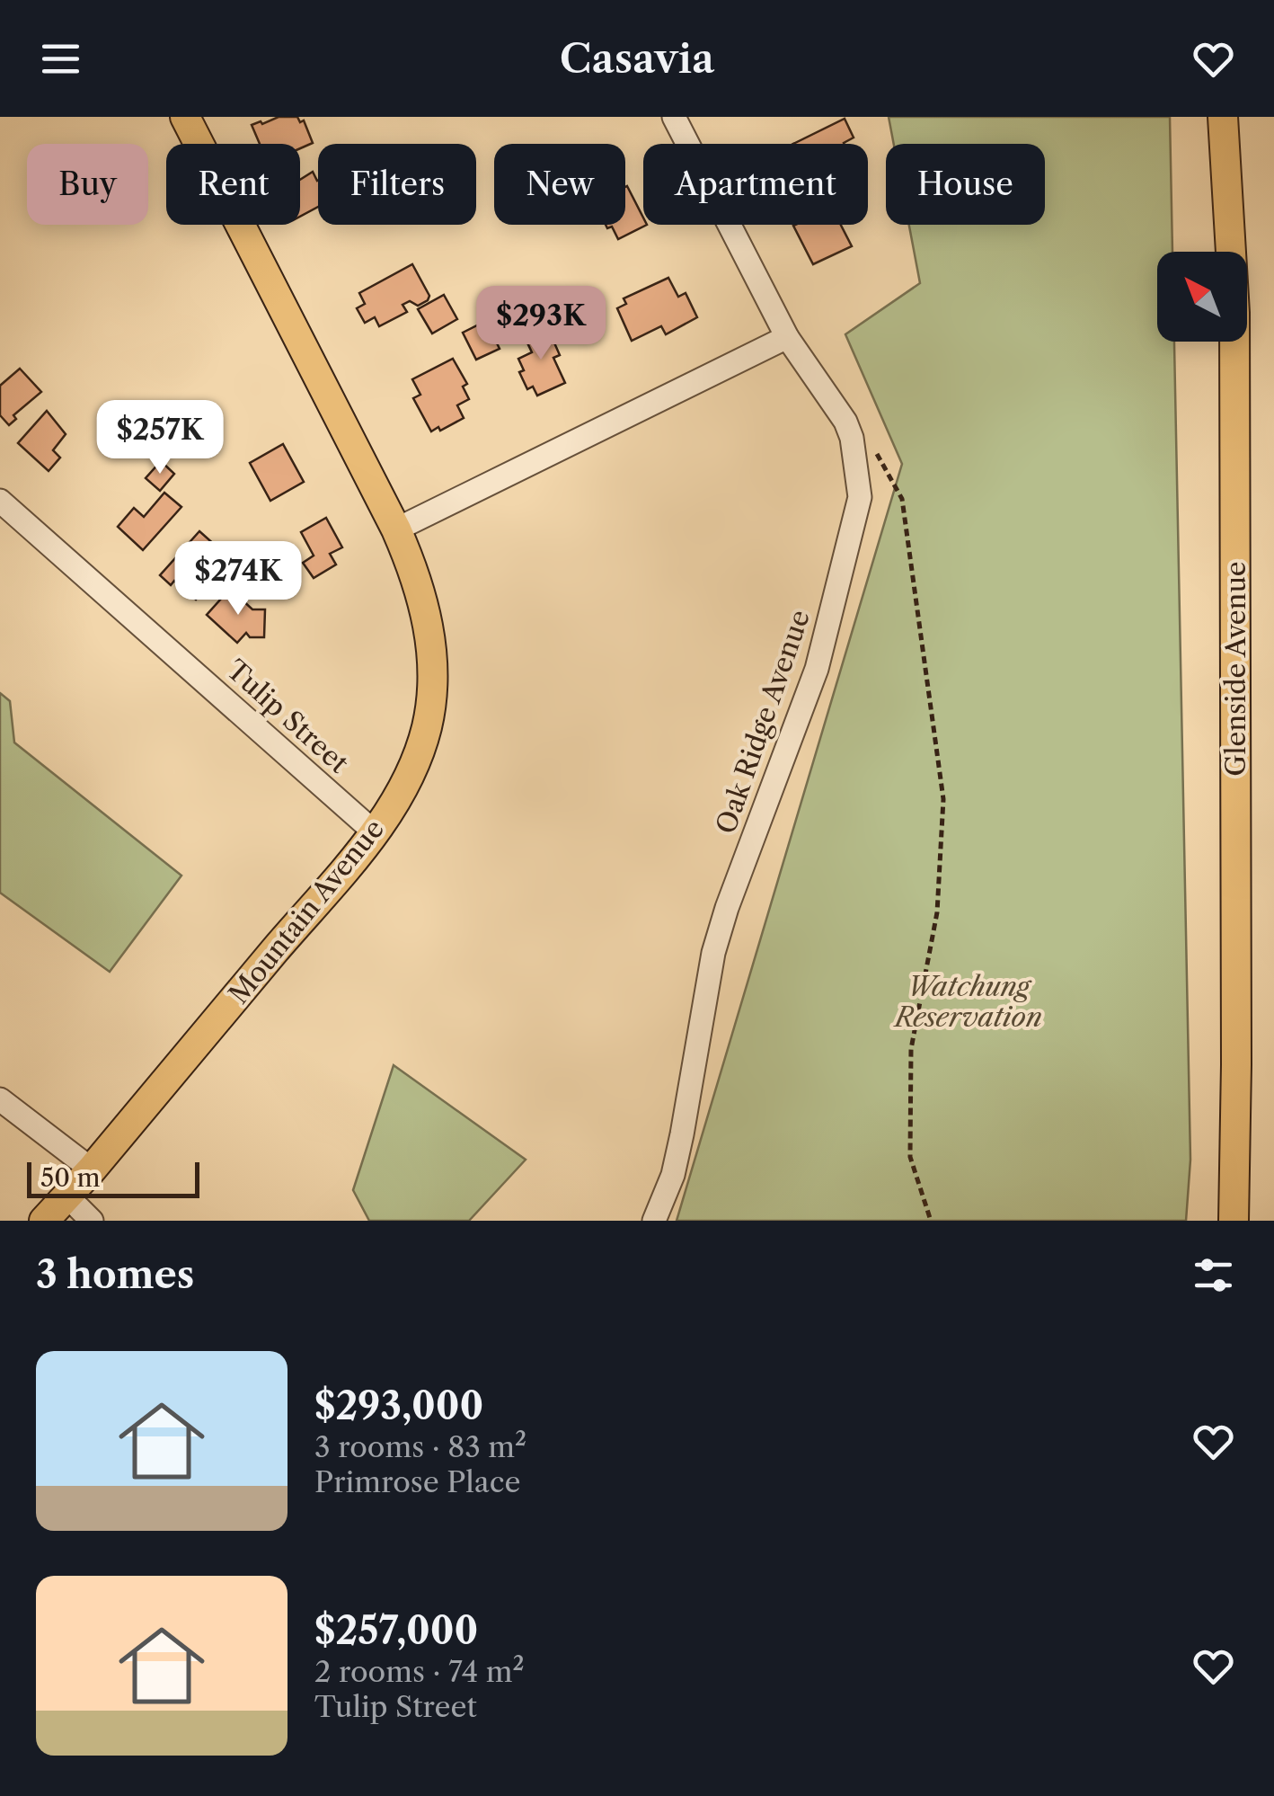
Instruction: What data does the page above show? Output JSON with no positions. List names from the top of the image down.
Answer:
{
  "streets": {
    "main road": ["Glenside Avenue", "Mountain Avenue"],
    "street": ["Tulip Street", "Oak Ridge Avenue"]
  },
  "crossings": [
    ["Tulip Street", "Mountain Avenue"]
  ],
  "parks": ["Watchung Reservation"],
  "scale_bar": "50 m",
  "north": "top left",
  "page": {
    "header": "Casavia",
    "chip": [
      "Buy",
      "Rent",
      "Filters",
      "New",
      "Apartment",
      "House"
    ],
    "price": ["$293K", "$257K", "$274K"],
    "scale": "50 m",
    "heading": "3 homes",
    "list": [
      {
        "name": "$293,000",
        "note": "3 rooms · 83 m² · Primrose Place"
      },
      {
        "name": "$257,000",
        "note": "2 rooms · 74 m² · Tulip Street"
      }
    ]
  }
}
